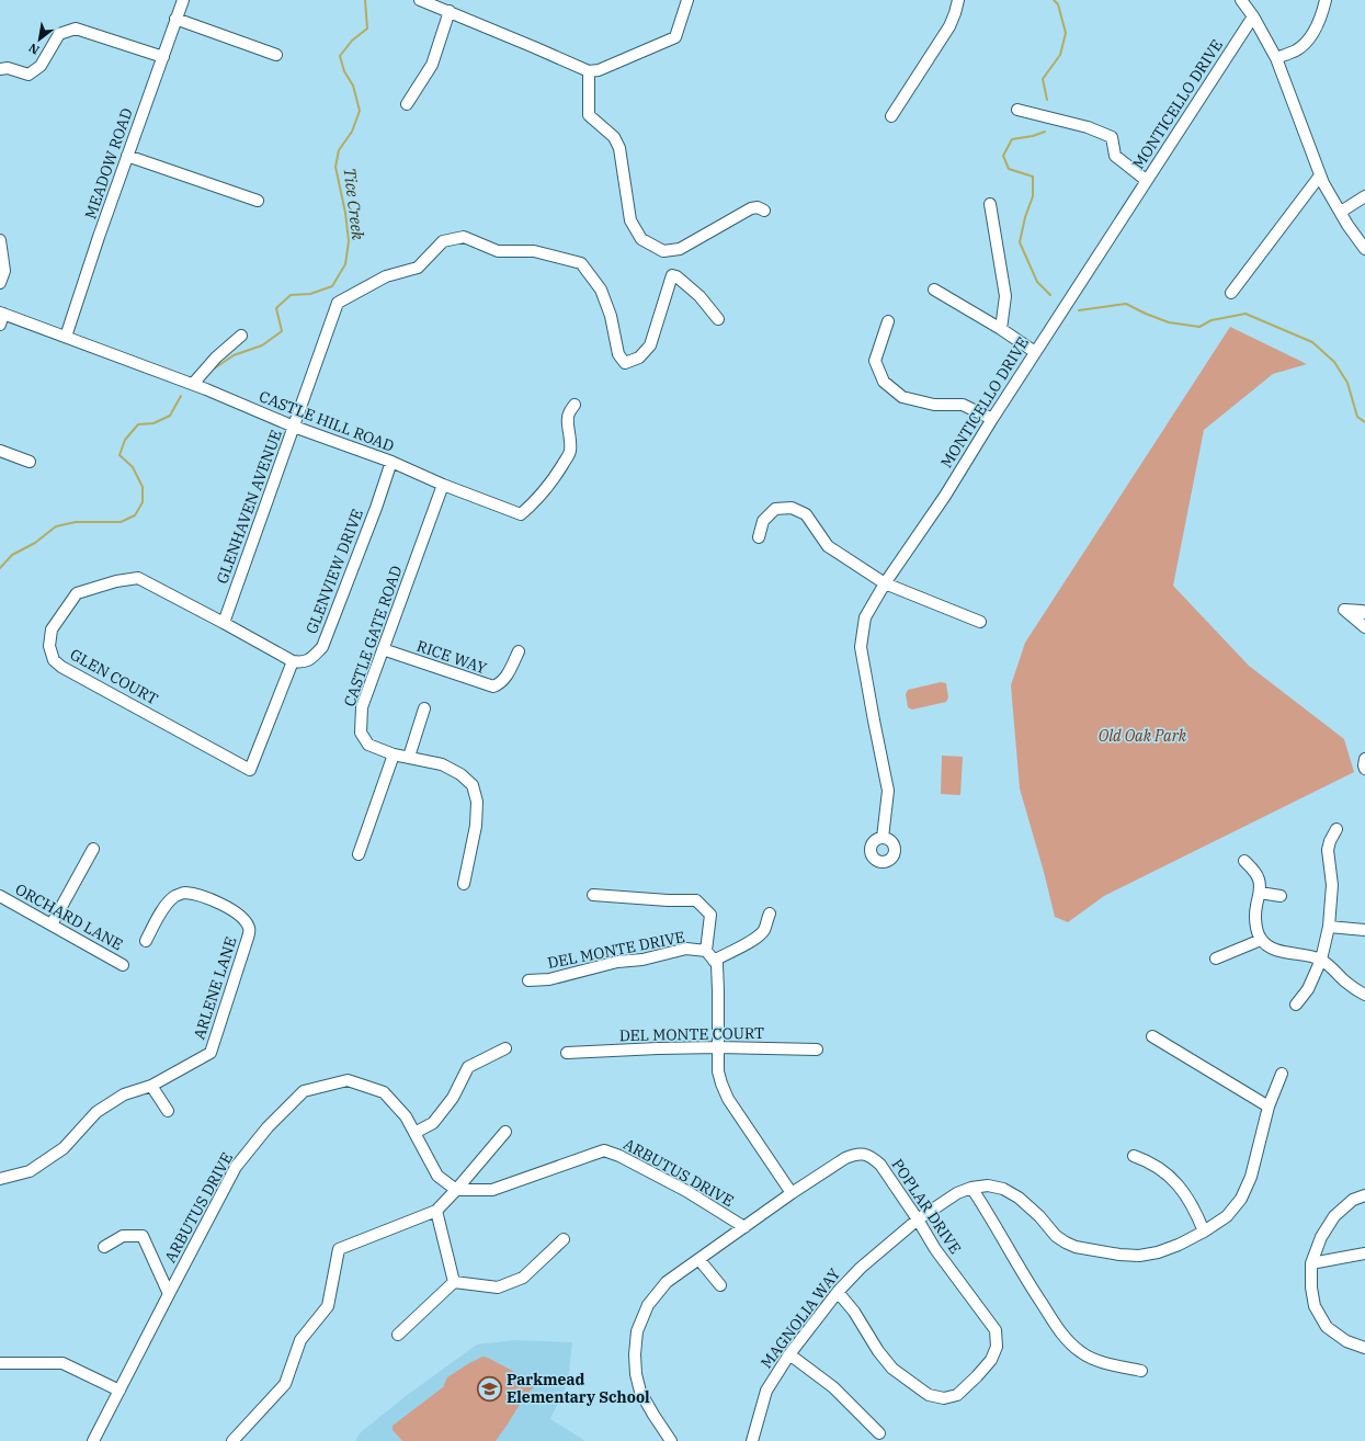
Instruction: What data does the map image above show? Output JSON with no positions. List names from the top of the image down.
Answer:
{
  "streets": {
    "street": [
      "MONTICELLO DRIVE",
      "MEADOW ROAD",
      "CASTLE HILL ROAD",
      "GLENHAVEN AVENUE",
      "GLENVIEW DRIVE",
      "CASTLE GATE ROAD",
      "RICE WAY",
      "GLEN COURT",
      "ORCHARD LANE",
      "DEL MONTE DRIVE",
      "ARLENE LANE",
      "DEL MONTE COURT",
      "ARBUTUS DRIVE",
      "POPLAR DRIVE",
      "MAGNOLIA WAY"
    ]
  },
  "crossings": [
    ["MEADOW ROAD", "CASTLE HILL ROAD"],
    ["CASTLE HILL ROAD", "GLENHAVEN AVENUE"],
    ["CASTLE HILL ROAD", "GLENVIEW DRIVE"],
    ["CASTLE HILL ROAD", "CASTLE GATE ROAD"],
    ["GLENHAVEN AVENUE", "GLEN COURT"],
    ["GLENVIEW DRIVE", "GLEN COURT"],
    ["CASTLE GATE ROAD", "RICE WAY"],
    ["DEL MONTE DRIVE", "DEL MONTE COURT"],
    ["DEL MONTE DRIVE", "POPLAR DRIVE"],
    ["ARBUTUS DRIVE", "POPLAR DRIVE"],
    ["POPLAR DRIVE", "MAGNOLIA WAY"]
  ],
  "water": ["Tice Creek"],
  "parks": ["Old Oak Park"],
  "places": {
    "school or university": ["Parkmead Elementary School"]
  },
  "north": "bottom left"
}
